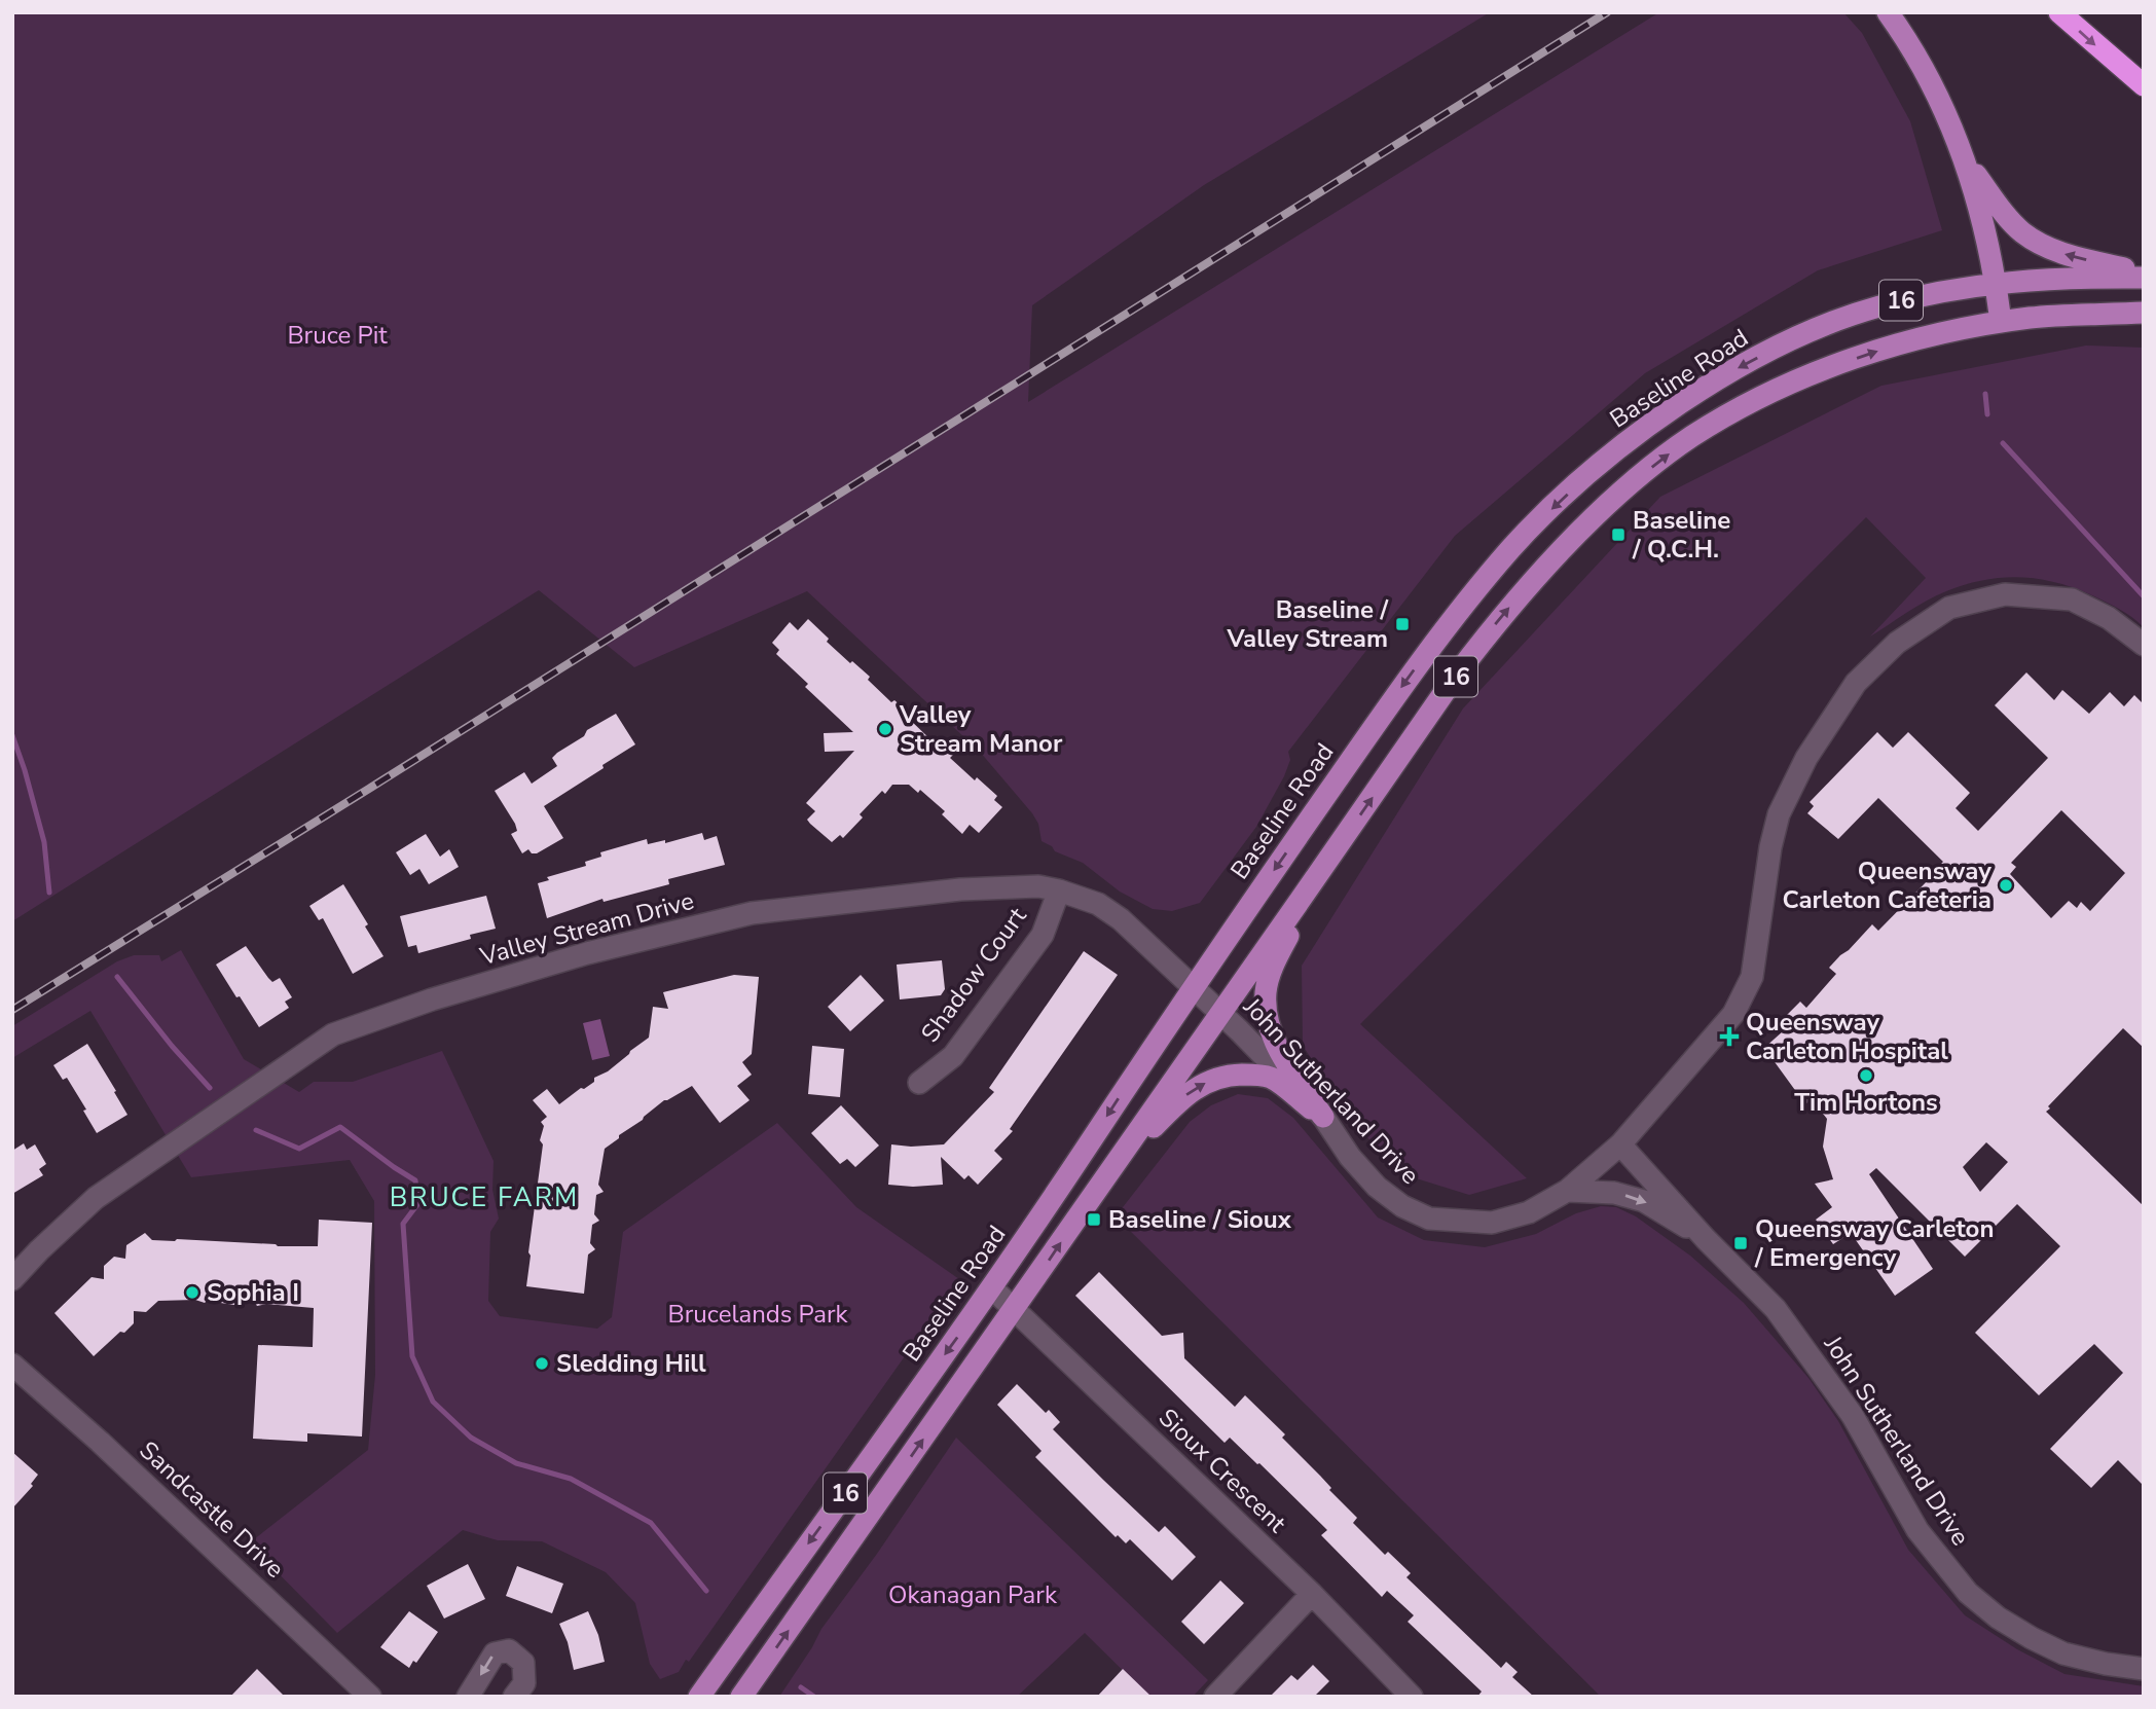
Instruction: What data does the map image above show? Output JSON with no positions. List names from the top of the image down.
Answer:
{
  "streets": {
    "main road": ["16", "Baseline Road"],
    "street": [
      "Valley Stream Drive",
      "Shadow Court",
      "John Sutherland Drive",
      "Sioux Crescent",
      "Sandcastle Drive"
    ]
  },
  "crossings": [
    ["16", "Valley Stream Drive"],
    ["16", "John Sutherland Drive"],
    ["16", "Sioux Crescent"],
    ["Baseline Road", "Valley Stream Drive"],
    ["Baseline Road", "Sioux Crescent"],
    ["Valley Stream Drive", "Shadow Court"],
    ["Valley Stream Drive", "John Sutherland Drive"]
  ],
  "districts": ["BRUCE FARM"],
  "parks": ["Bruce Pit", "Brucelands Park", "Okanagan Park"],
  "places": {
    "transit": [
      "Baseline / Q.C.H.",
      "Baseline / Valley Stream",
      "Baseline / Sioux",
      "Queensway Carleton / Emergency"
    ],
    "other": [
      "Valley Stream Manor",
      "Queensway Carleton Cafeteria",
      "Tim Hortons",
      "Sophia I",
      "Sledding Hill"
    ],
    "health": ["Queensway Carleton Hospital"]
  }
}
